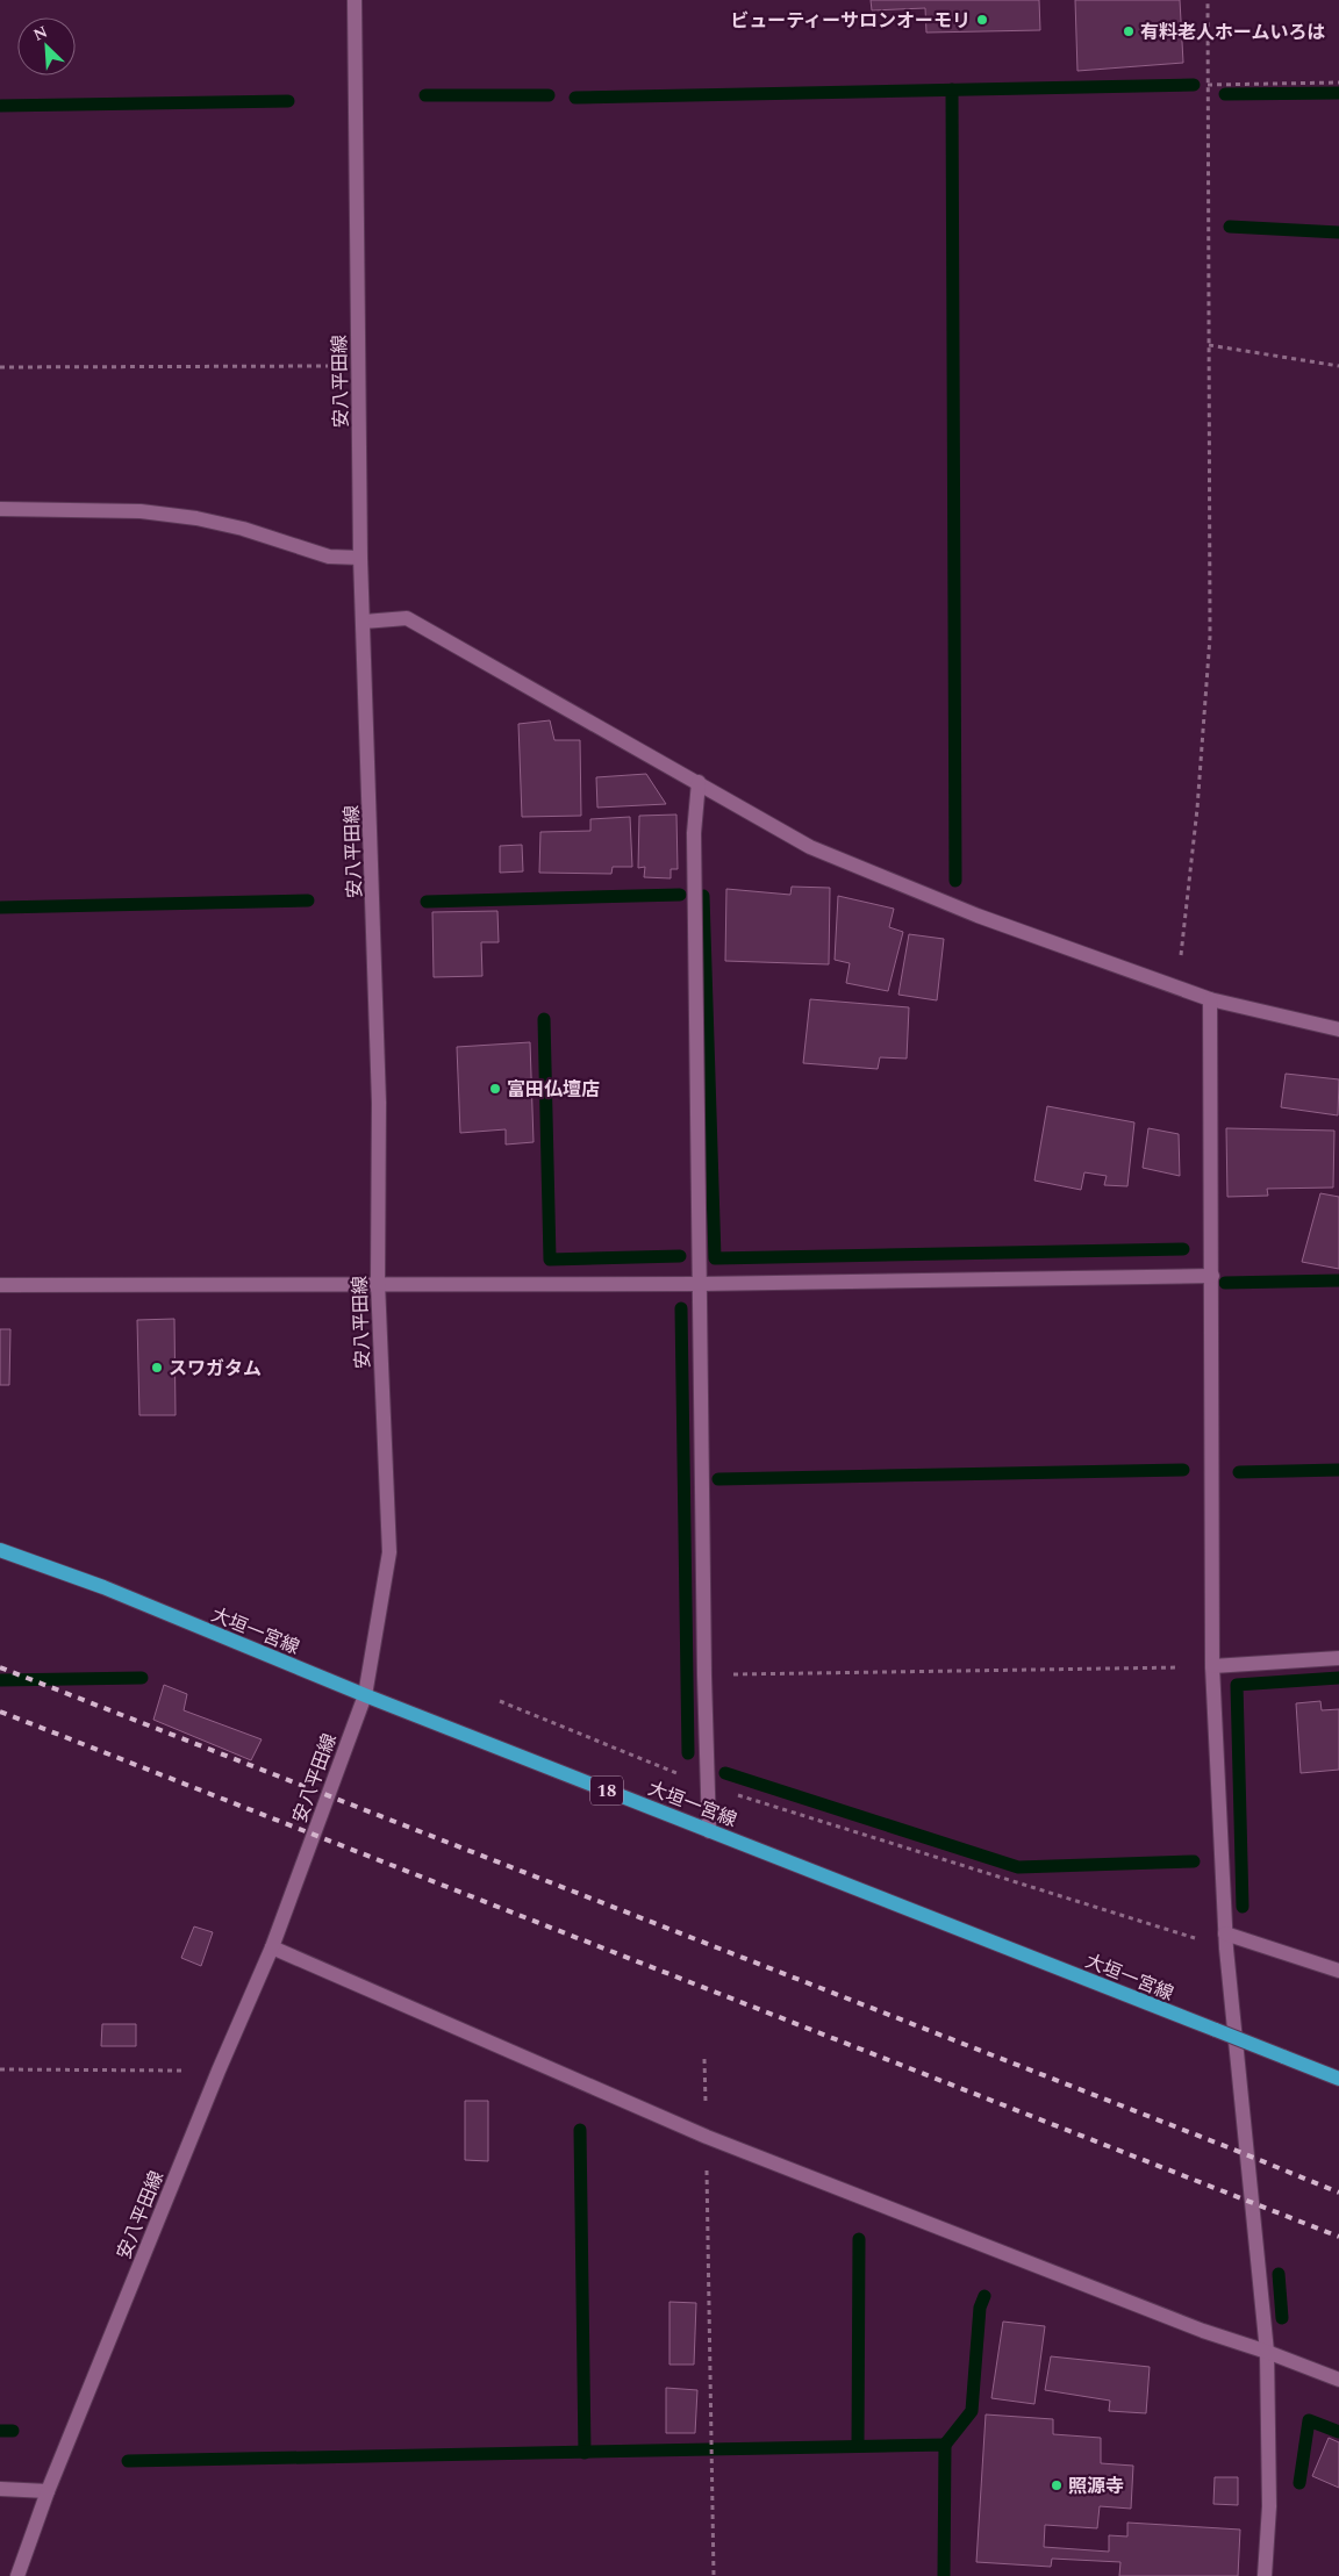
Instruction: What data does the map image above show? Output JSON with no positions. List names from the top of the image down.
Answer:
{
  "streets": {
    "main road": ["大垣一宮線", "18"],
    "street": ["安八平田線"]
  },
  "crossings": [
    ["安八平田線", "大垣一宮線"]
  ],
  "places": [
    "ビューティーサロンオーモリ",
    "有料老人ホームいろは",
    "富田仏壇店",
    "スワガタム",
    "照源寺"
  ],
  "north": "top left"
}
